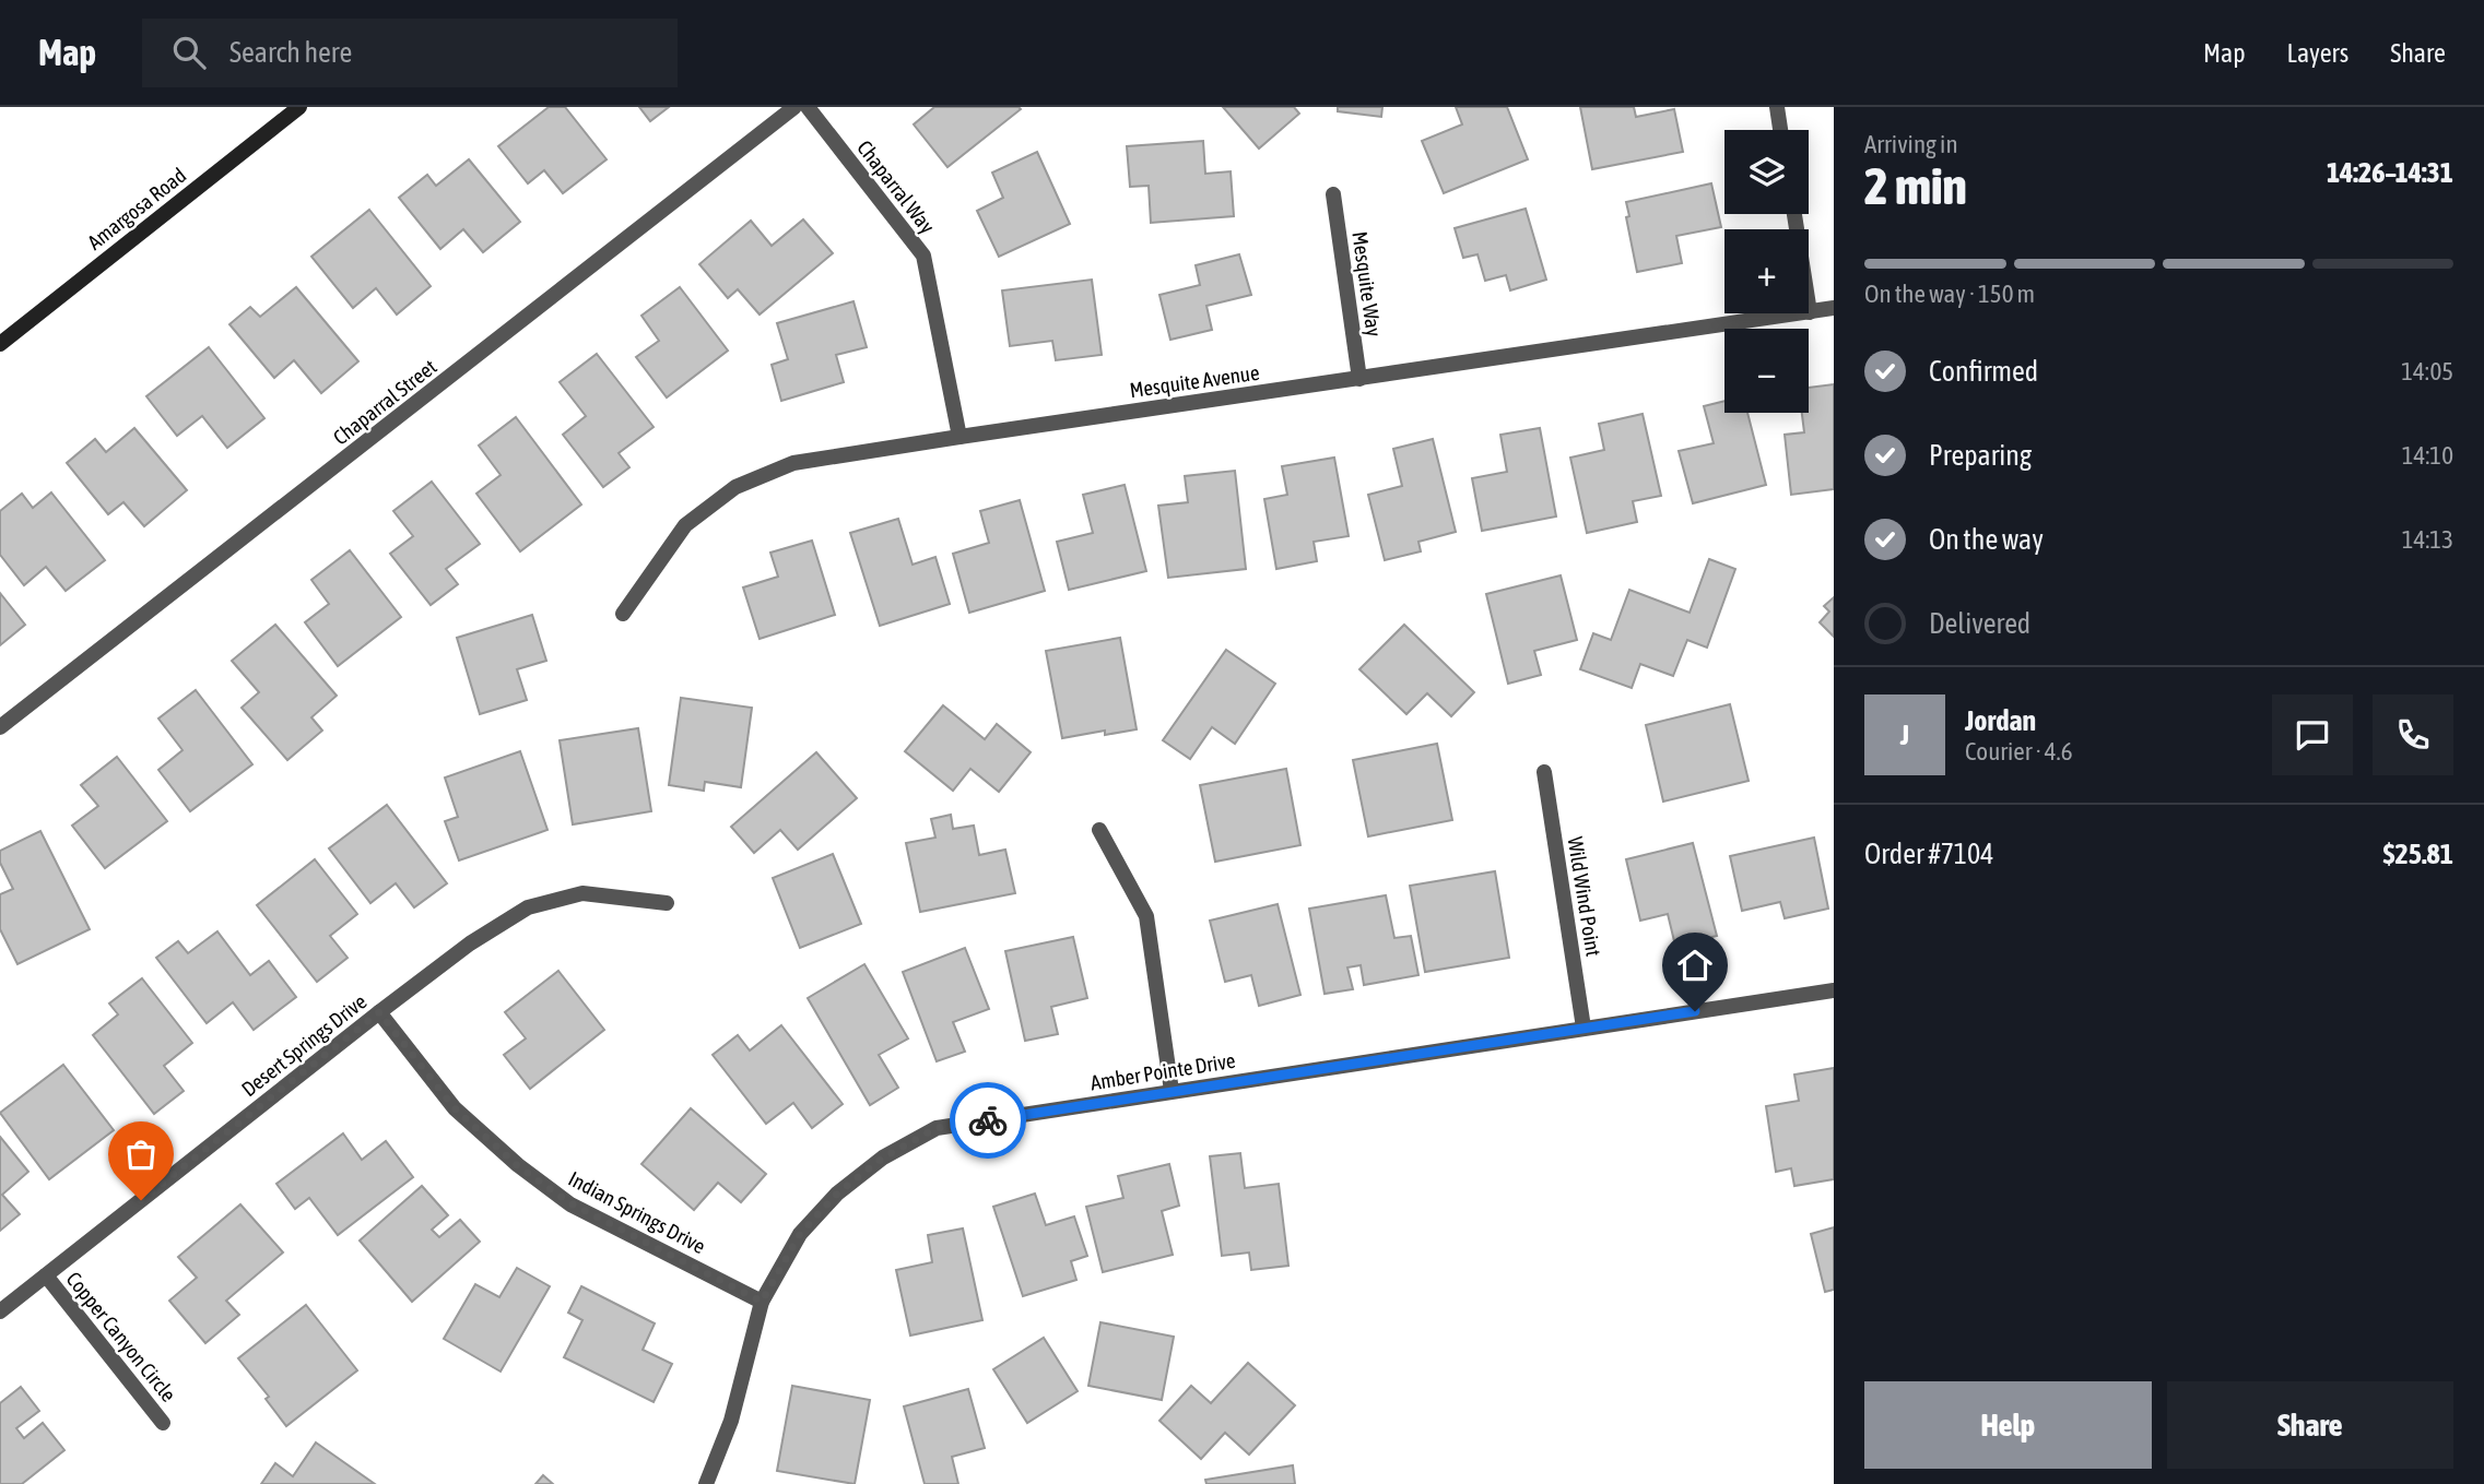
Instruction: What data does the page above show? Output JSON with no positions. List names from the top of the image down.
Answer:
{
  "streets": {
    "main road": ["Amargosa Road"],
    "street": [
      "Chaparral Way",
      "Mesquite Way",
      "Mesquite Avenue",
      "Chaparral Street",
      "Wild Wind Point",
      "Desert Springs Drive",
      "Amber Pointe Drive",
      "Indian Springs Drive",
      "Copper Canyon Circle"
    ]
  },
  "crossings": [
    ["Chaparral Way", "Mesquite Avenue"],
    ["Mesquite Way", "Mesquite Avenue"],
    ["Wild Wind Point", "Amber Pointe Drive"],
    ["Desert Springs Drive", "Indian Springs Drive"],
    ["Desert Springs Drive", "Copper Canyon Circle"],
    ["Amber Pointe Drive", "Indian Springs Drive"]
  ],
  "page": {
    "header": "Map",
    "search": "Search here",
    "nav": ["Map", "Layers", "Share"],
    "heading": ["2 min", "Arriving in", "14:26–14:31"],
    "panel": [
      "Jordan",
      "Courier · 4.6",
      "Order #7104",
      "$25.81"
    ],
    "map_buttons": ["+", "−"],
    "bar": "On the way · 150 m",
    "list": [
      ["Confirmed", "14:05"],
      ["Preparing", "14:10"],
      ["On the way", "14:13"],
      "Delivered"
    ],
    "round": "J",
    "buttons": ["Help", "Share"]
  }
}
